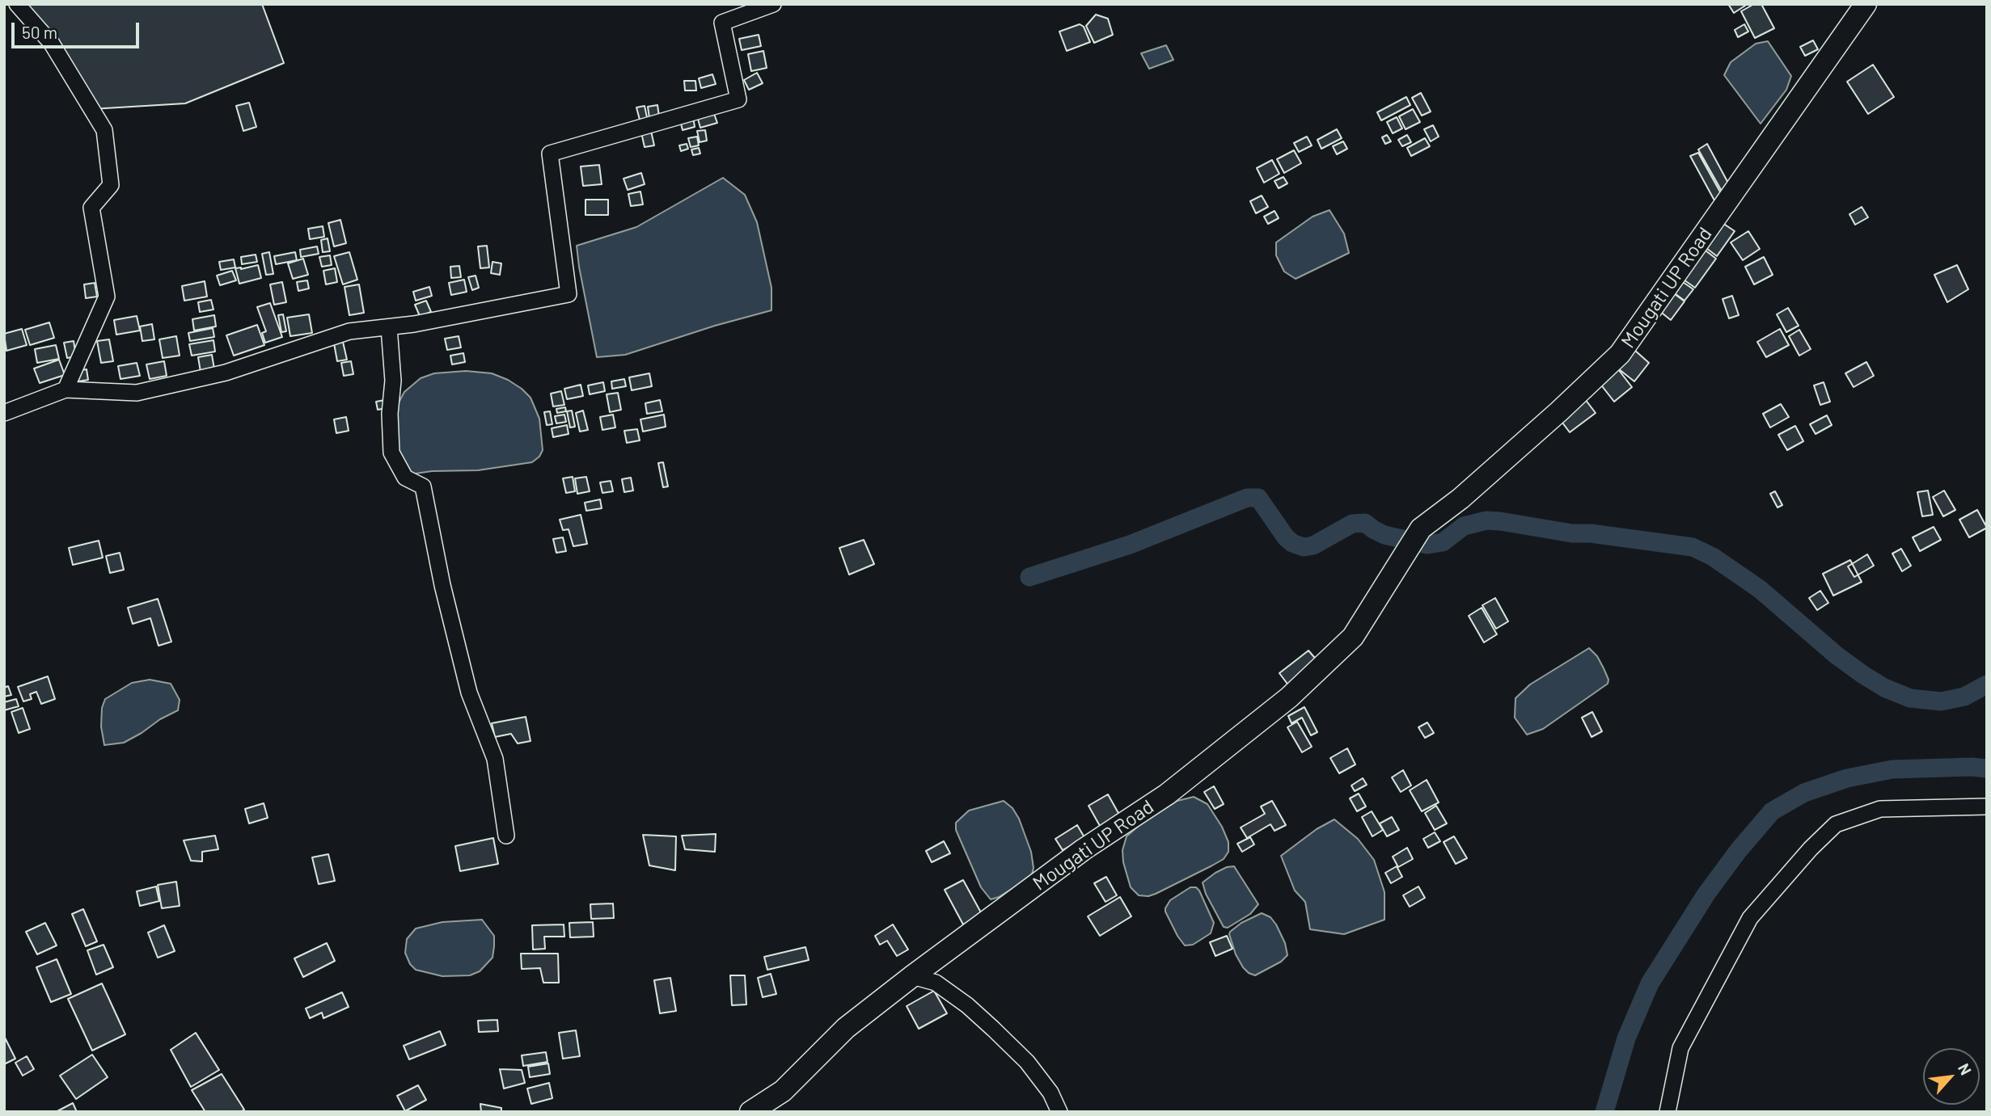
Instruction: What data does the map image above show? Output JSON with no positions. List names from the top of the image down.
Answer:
{
  "streets": {
    "street": ["Mougati UP Road"]
  },
  "scale_bar": "50 m",
  "north": "top right"
}
